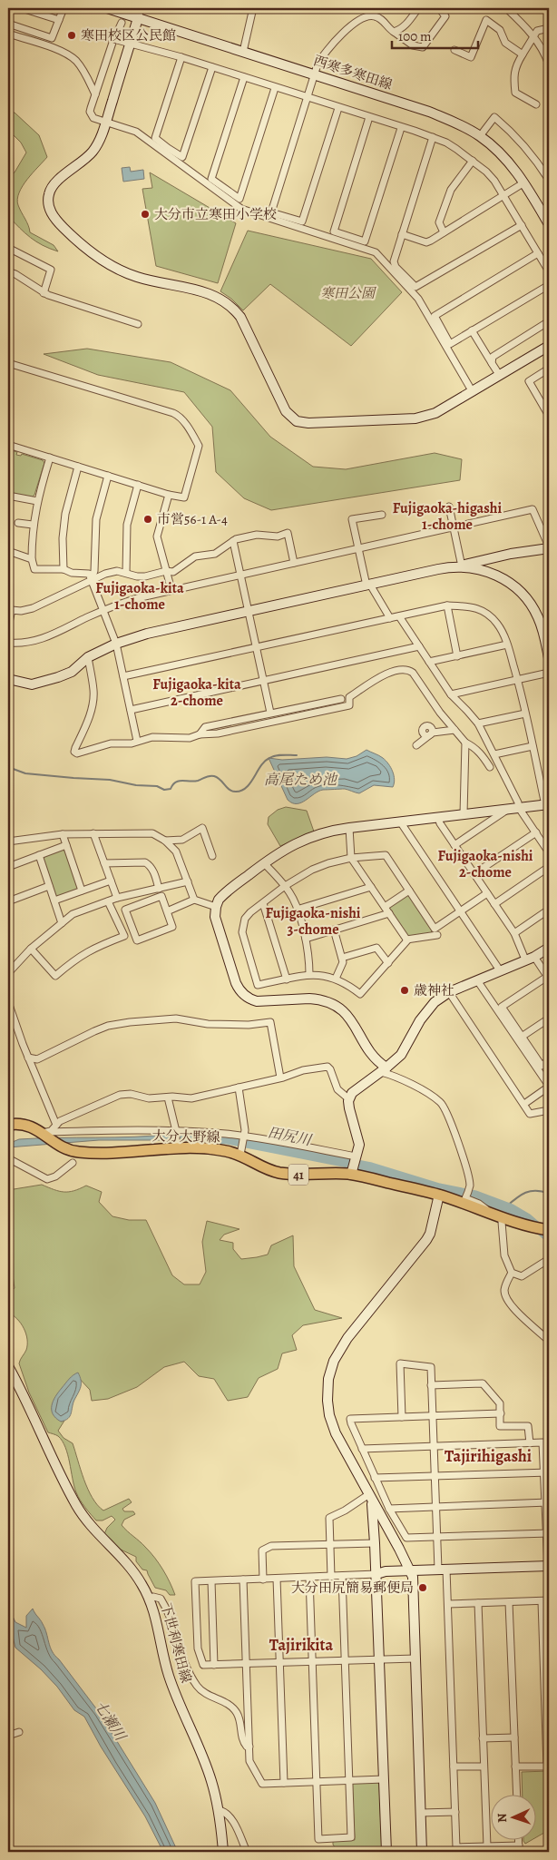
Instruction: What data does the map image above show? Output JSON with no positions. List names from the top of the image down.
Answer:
{
  "streets": {
    "main road": ["大分大野線", "41"],
    "street": ["西寒多寒田線", "下世利寒田線"]
  },
  "districts": [
    "Fujigaoka-higashi 1-chome",
    "Fujigaoka-kita 1-chome",
    "Fujigaoka-kita 2-chome",
    "Fujigaoka-nishi 2-chome",
    "Fujigaoka-nishi 3-chome",
    "Tajirihigashi",
    "Tajirikita"
  ],
  "water": ["高尾ため池", "田尻川", "七瀬川"],
  "parks": ["寒田公園"],
  "places": [
    "寒田校区公民館",
    "大分市立寒田小学校",
    "市営56-1 A-4",
    "歳神社",
    "大分田尻簡易郵便局"
  ],
  "scale_bar": "100 m",
  "north": "left"
}
